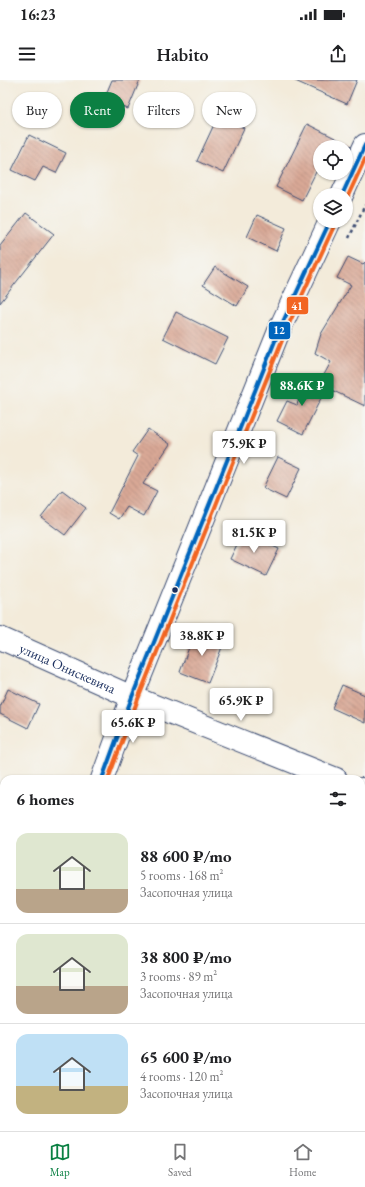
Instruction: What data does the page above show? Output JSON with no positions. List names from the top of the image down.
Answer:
{
  "streets": {
    "street": ["улица Онискевича"]
  },
  "lines": ["transit line 12", "transit line 41"],
  "page": {
    "status": "16:23",
    "header": "Habito",
    "chip": [
      "Buy",
      "Rent",
      "Filters",
      "New"
    ],
    "price": [
      "88.6K ₽",
      "75.9K ₽",
      "81.5K ₽",
      "38.8K ₽",
      "65.9K ₽",
      "65.6K ₽"
    ],
    "heading": "6 homes",
    "list": [
      {
        "name": "88 600 ₽/mo",
        "note": "5 rooms · 168 m² · Засопочная улица"
      },
      {
        "name": "38 800 ₽/mo",
        "note": "3 rooms · 89 m² · Засопочная улица"
      },
      {
        "name": "65 600 ₽/mo",
        "note": "4 rooms · 120 m² · Засопочная улица"
      }
    ],
    "tabs": ["Map", "Saved", "Home"]
  }
}
